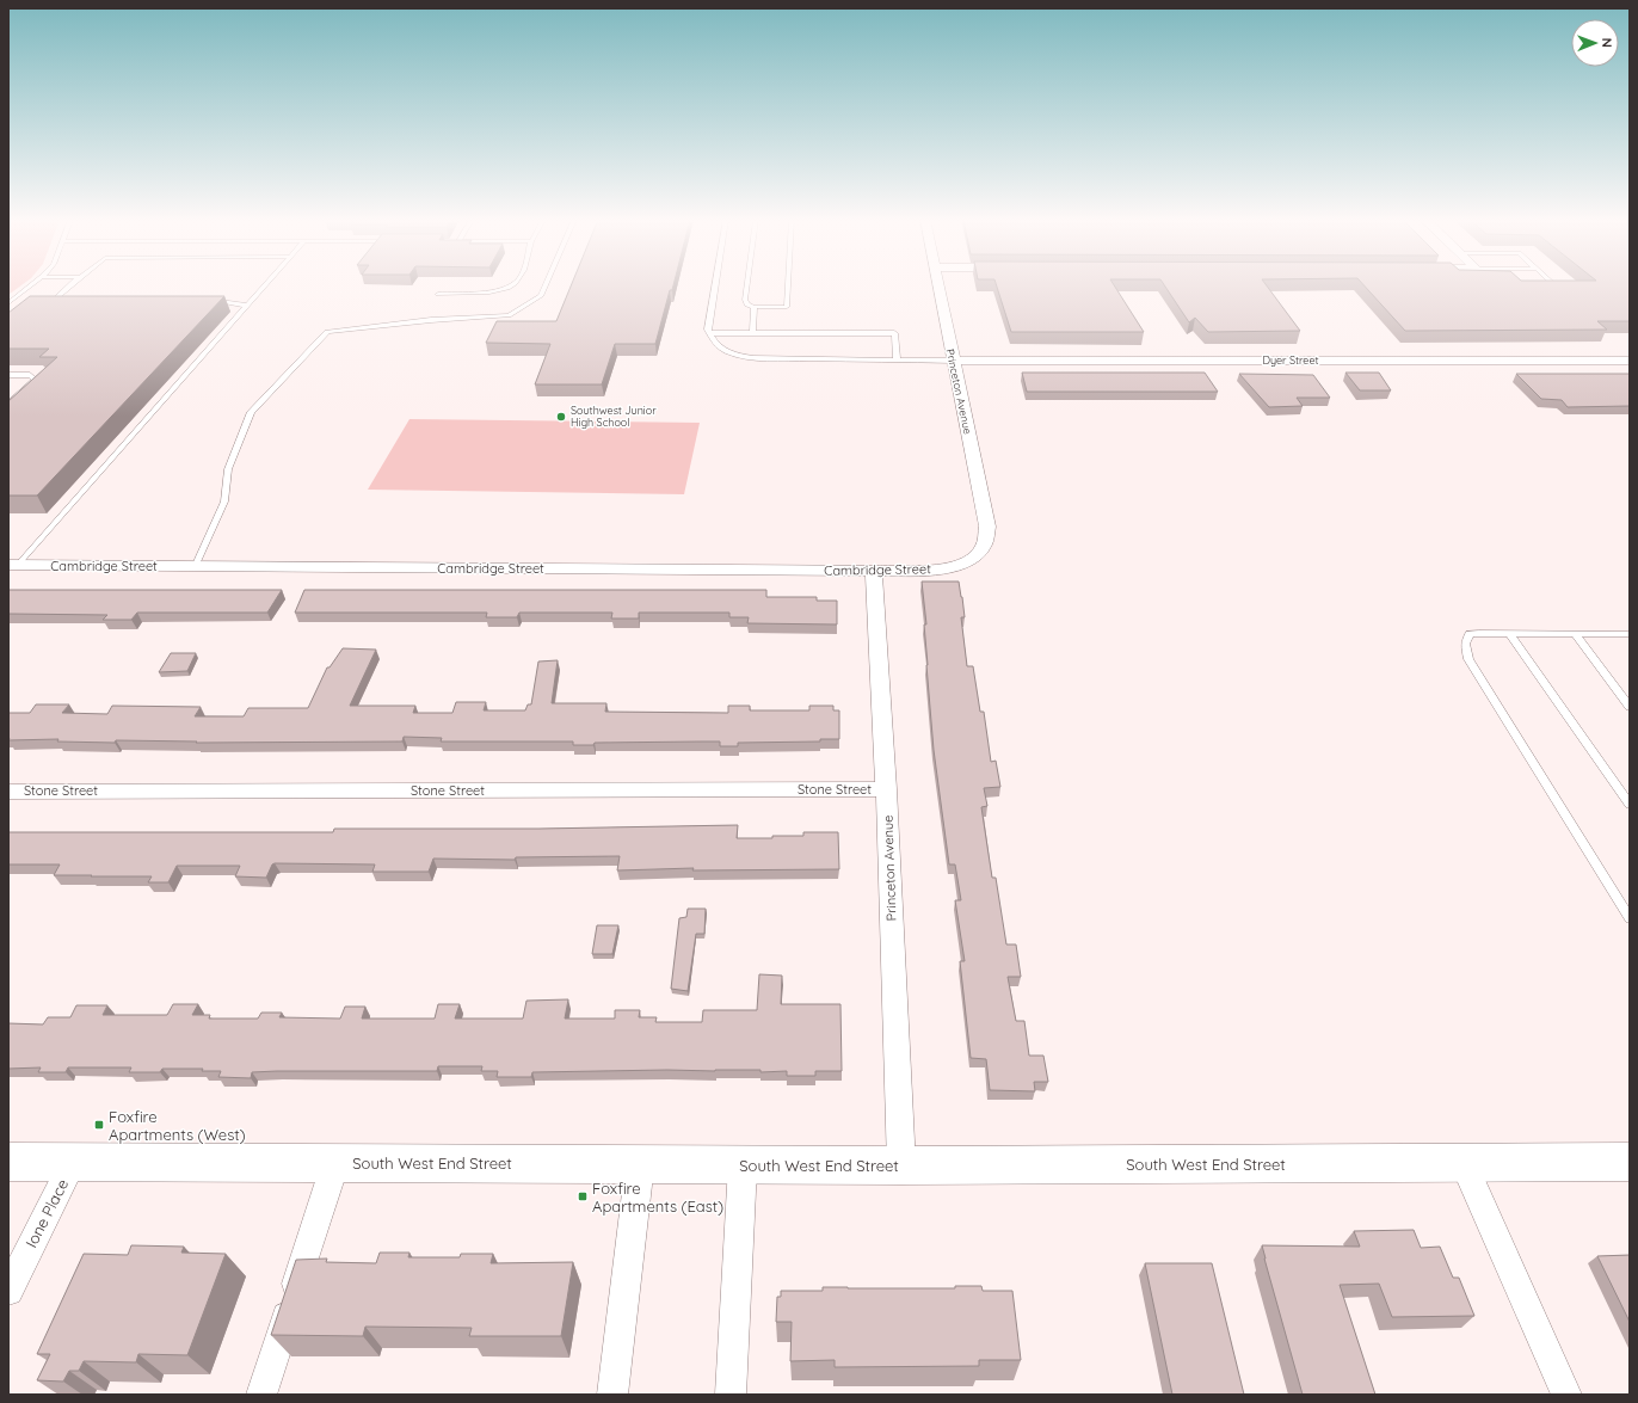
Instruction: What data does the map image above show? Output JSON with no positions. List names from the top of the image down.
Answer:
{
  "streets": {
    "street": [
      "Dyer Street",
      "Princeton Avenue",
      "Cambridge Street",
      "Stone Street",
      "South West End Street",
      "Ione Place"
    ]
  },
  "crossings": [
    ["Dyer Street", "Princeton Avenue"],
    ["Princeton Avenue", "Cambridge Street"],
    ["Princeton Avenue", "Stone Street"],
    ["Princeton Avenue", "South West End Street"],
    ["South West End Street", "Ione Place"]
  ],
  "places": {
    "other": ["Southwest Junior High School"],
    "transit": ["Foxfire Apartments (West)", "Foxfire Apartments (East)"]
  },
  "north": "right"
}
